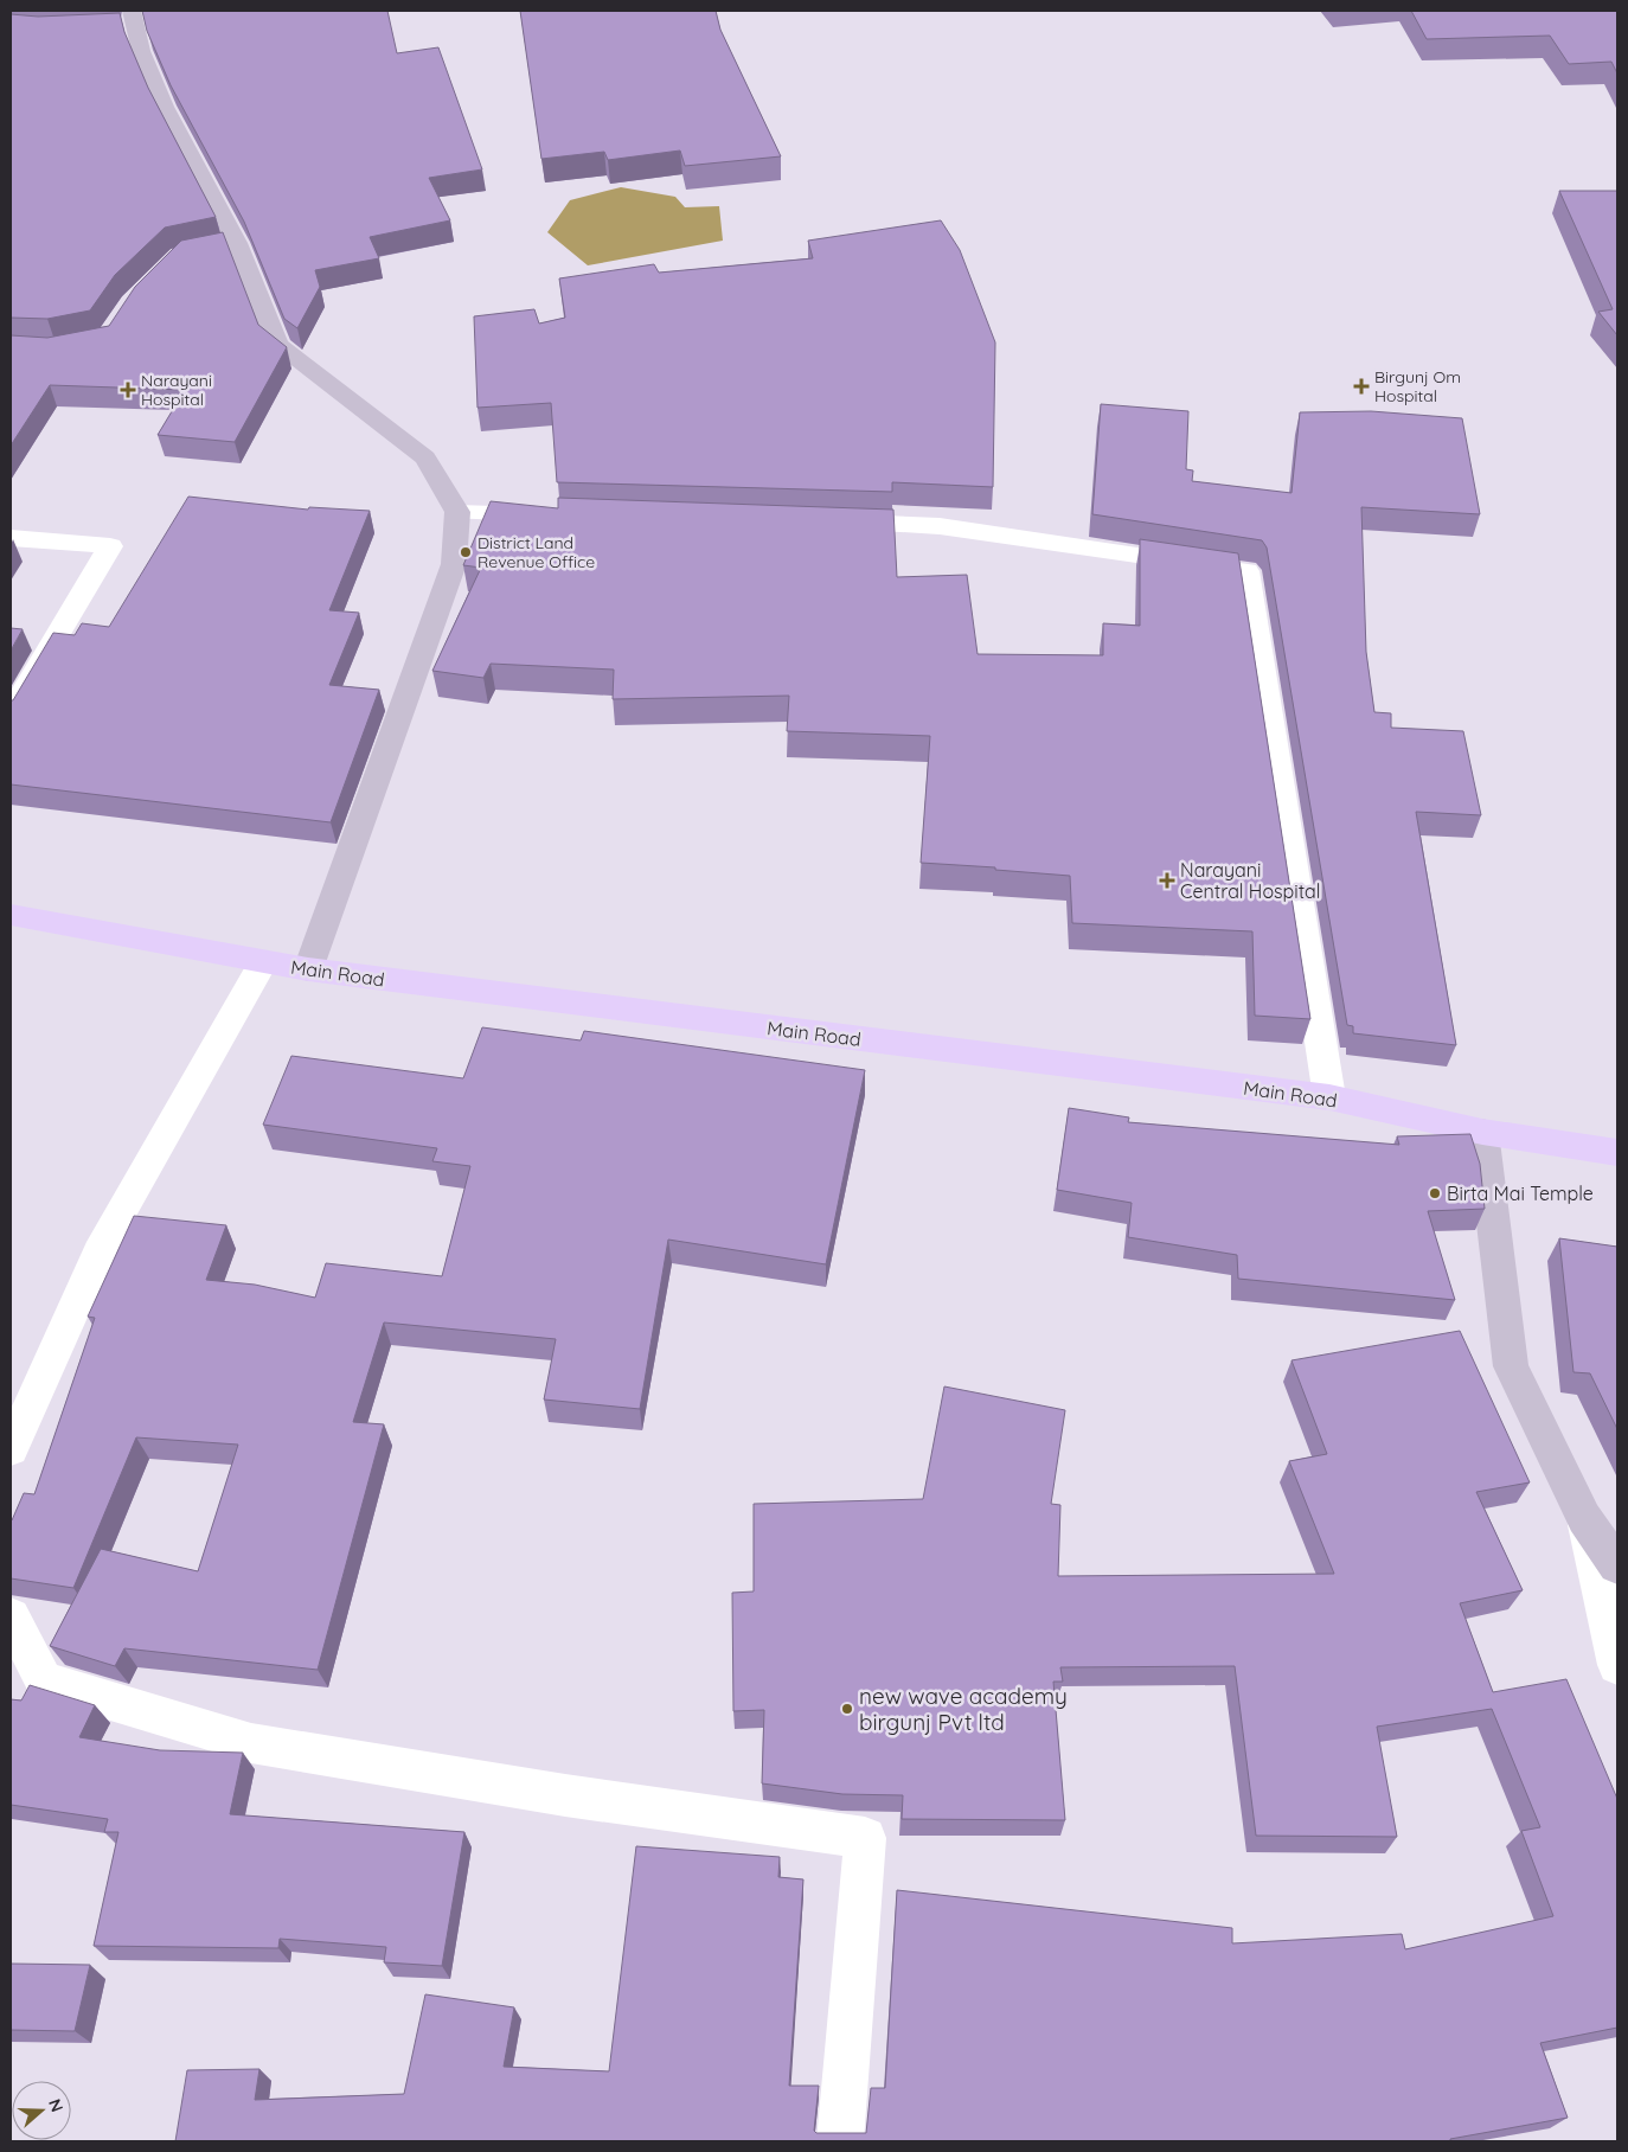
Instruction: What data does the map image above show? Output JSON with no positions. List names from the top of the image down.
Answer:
{
  "streets": {
    "main road": ["Main Road"]
  },
  "places": {
    "health": ["Birgunj Om Hospital", "Narayani Hospital", "Narayani Central Hospital"],
    "other": ["District Land Revenue Office", "Birta Mai Temple", "new wave academy birgunj Pvt ltd"]
  },
  "north": "right"
}
